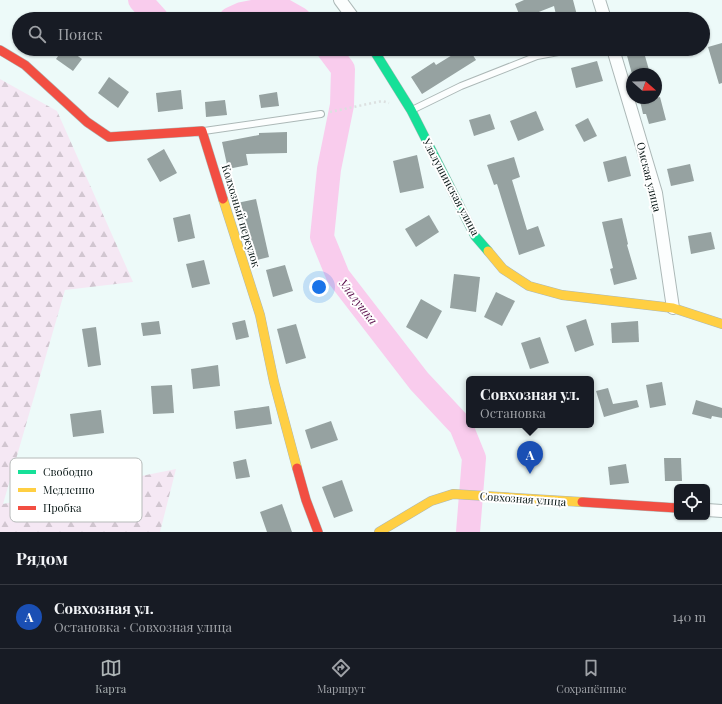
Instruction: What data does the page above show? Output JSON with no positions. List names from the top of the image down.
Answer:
{
  "streets": {
    "street": [
      "Омская улица",
      "Улалушинская улица",
      "Колхозный переулок",
      "Совхозная улица"
    ]
  },
  "crossings": [
    ["Омская улица", "Улалушинская улица"]
  ],
  "water": ["Улалушка"],
  "legend": ["Свободно", "Медленно", "Пробка"],
  "north": "right",
  "page": {
    "search": "Поиск",
    "popup": ["Совхозная ул.", "Остановка"],
    "pins": "A",
    "heading": "Рядом",
    "list": [
      {
        "mark": "A",
        "name": "Совхозная ул.",
        "note": "Остановка · Совхозная улица",
        "value": "140 m"
      }
    ],
    "nav": ["Карта", "Маршрут", "Сохранённые"]
  }
}
